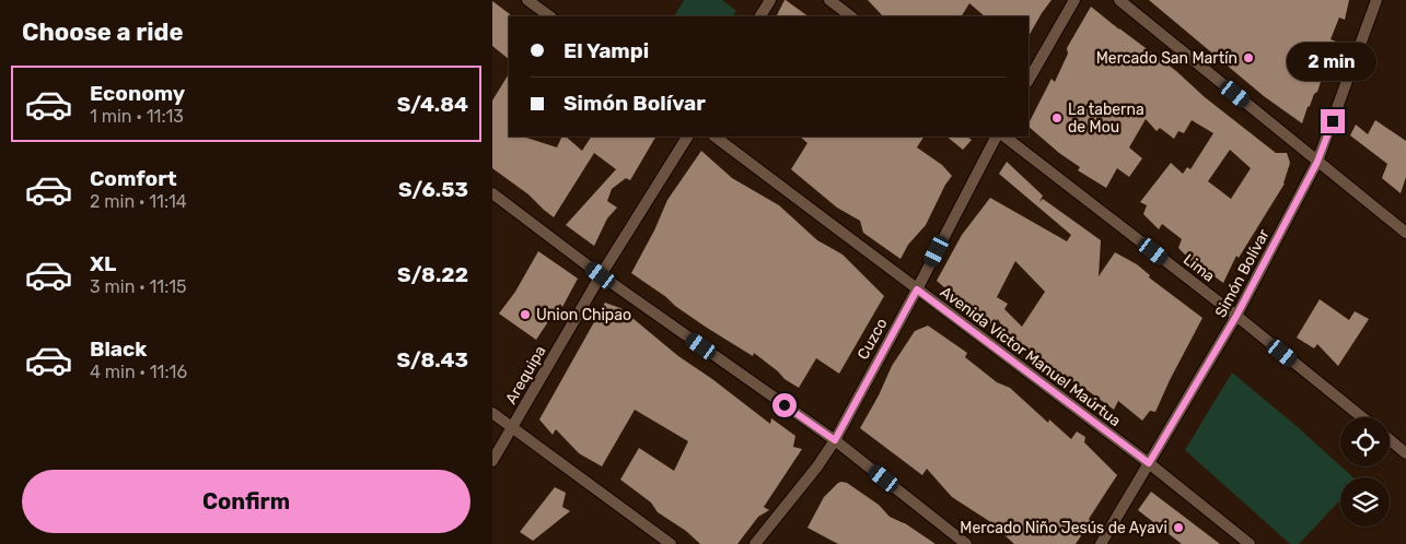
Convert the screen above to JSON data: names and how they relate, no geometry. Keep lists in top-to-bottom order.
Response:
{
  "streets": {
    "street": [
      "Lima",
      "Simón Bolívar",
      "Cuzco",
      "Avenida Víctor Manuel Maúrtua",
      "Arequipa"
    ]
  },
  "crossings": [
    ["Lima", "Simón Bolívar"],
    ["Simón Bolívar", "Avenida Víctor Manuel Maúrtua"],
    ["Cuzco", "Avenida Víctor Manuel Maúrtua"]
  ],
  "places": [
    "Mercado San Martín",
    "La taberna de Mou",
    "Union Chipao",
    "Mercado Niño Jesús de Ayavi"
  ],
  "page": {
    "heading": "Choose a ride",
    "banner": ["El Yampi", "Simón Bolívar"],
    "bubble": "2 min",
    "list": [
      {
        "name": "Economy",
        "note": "1 min · 11:13",
        "value": "S/4.84"
      },
      {
        "name": "Comfort",
        "note": "2 min · 11:14",
        "value": "S/6.53"
      },
      {
        "name": "XL",
        "note": "3 min · 11:15",
        "value": "S/8.22"
      },
      {
        "name": "Black",
        "note": "4 min · 11:16",
        "value": "S/8.43"
      }
    ],
    "buttons": "Confirm"
  }
}
